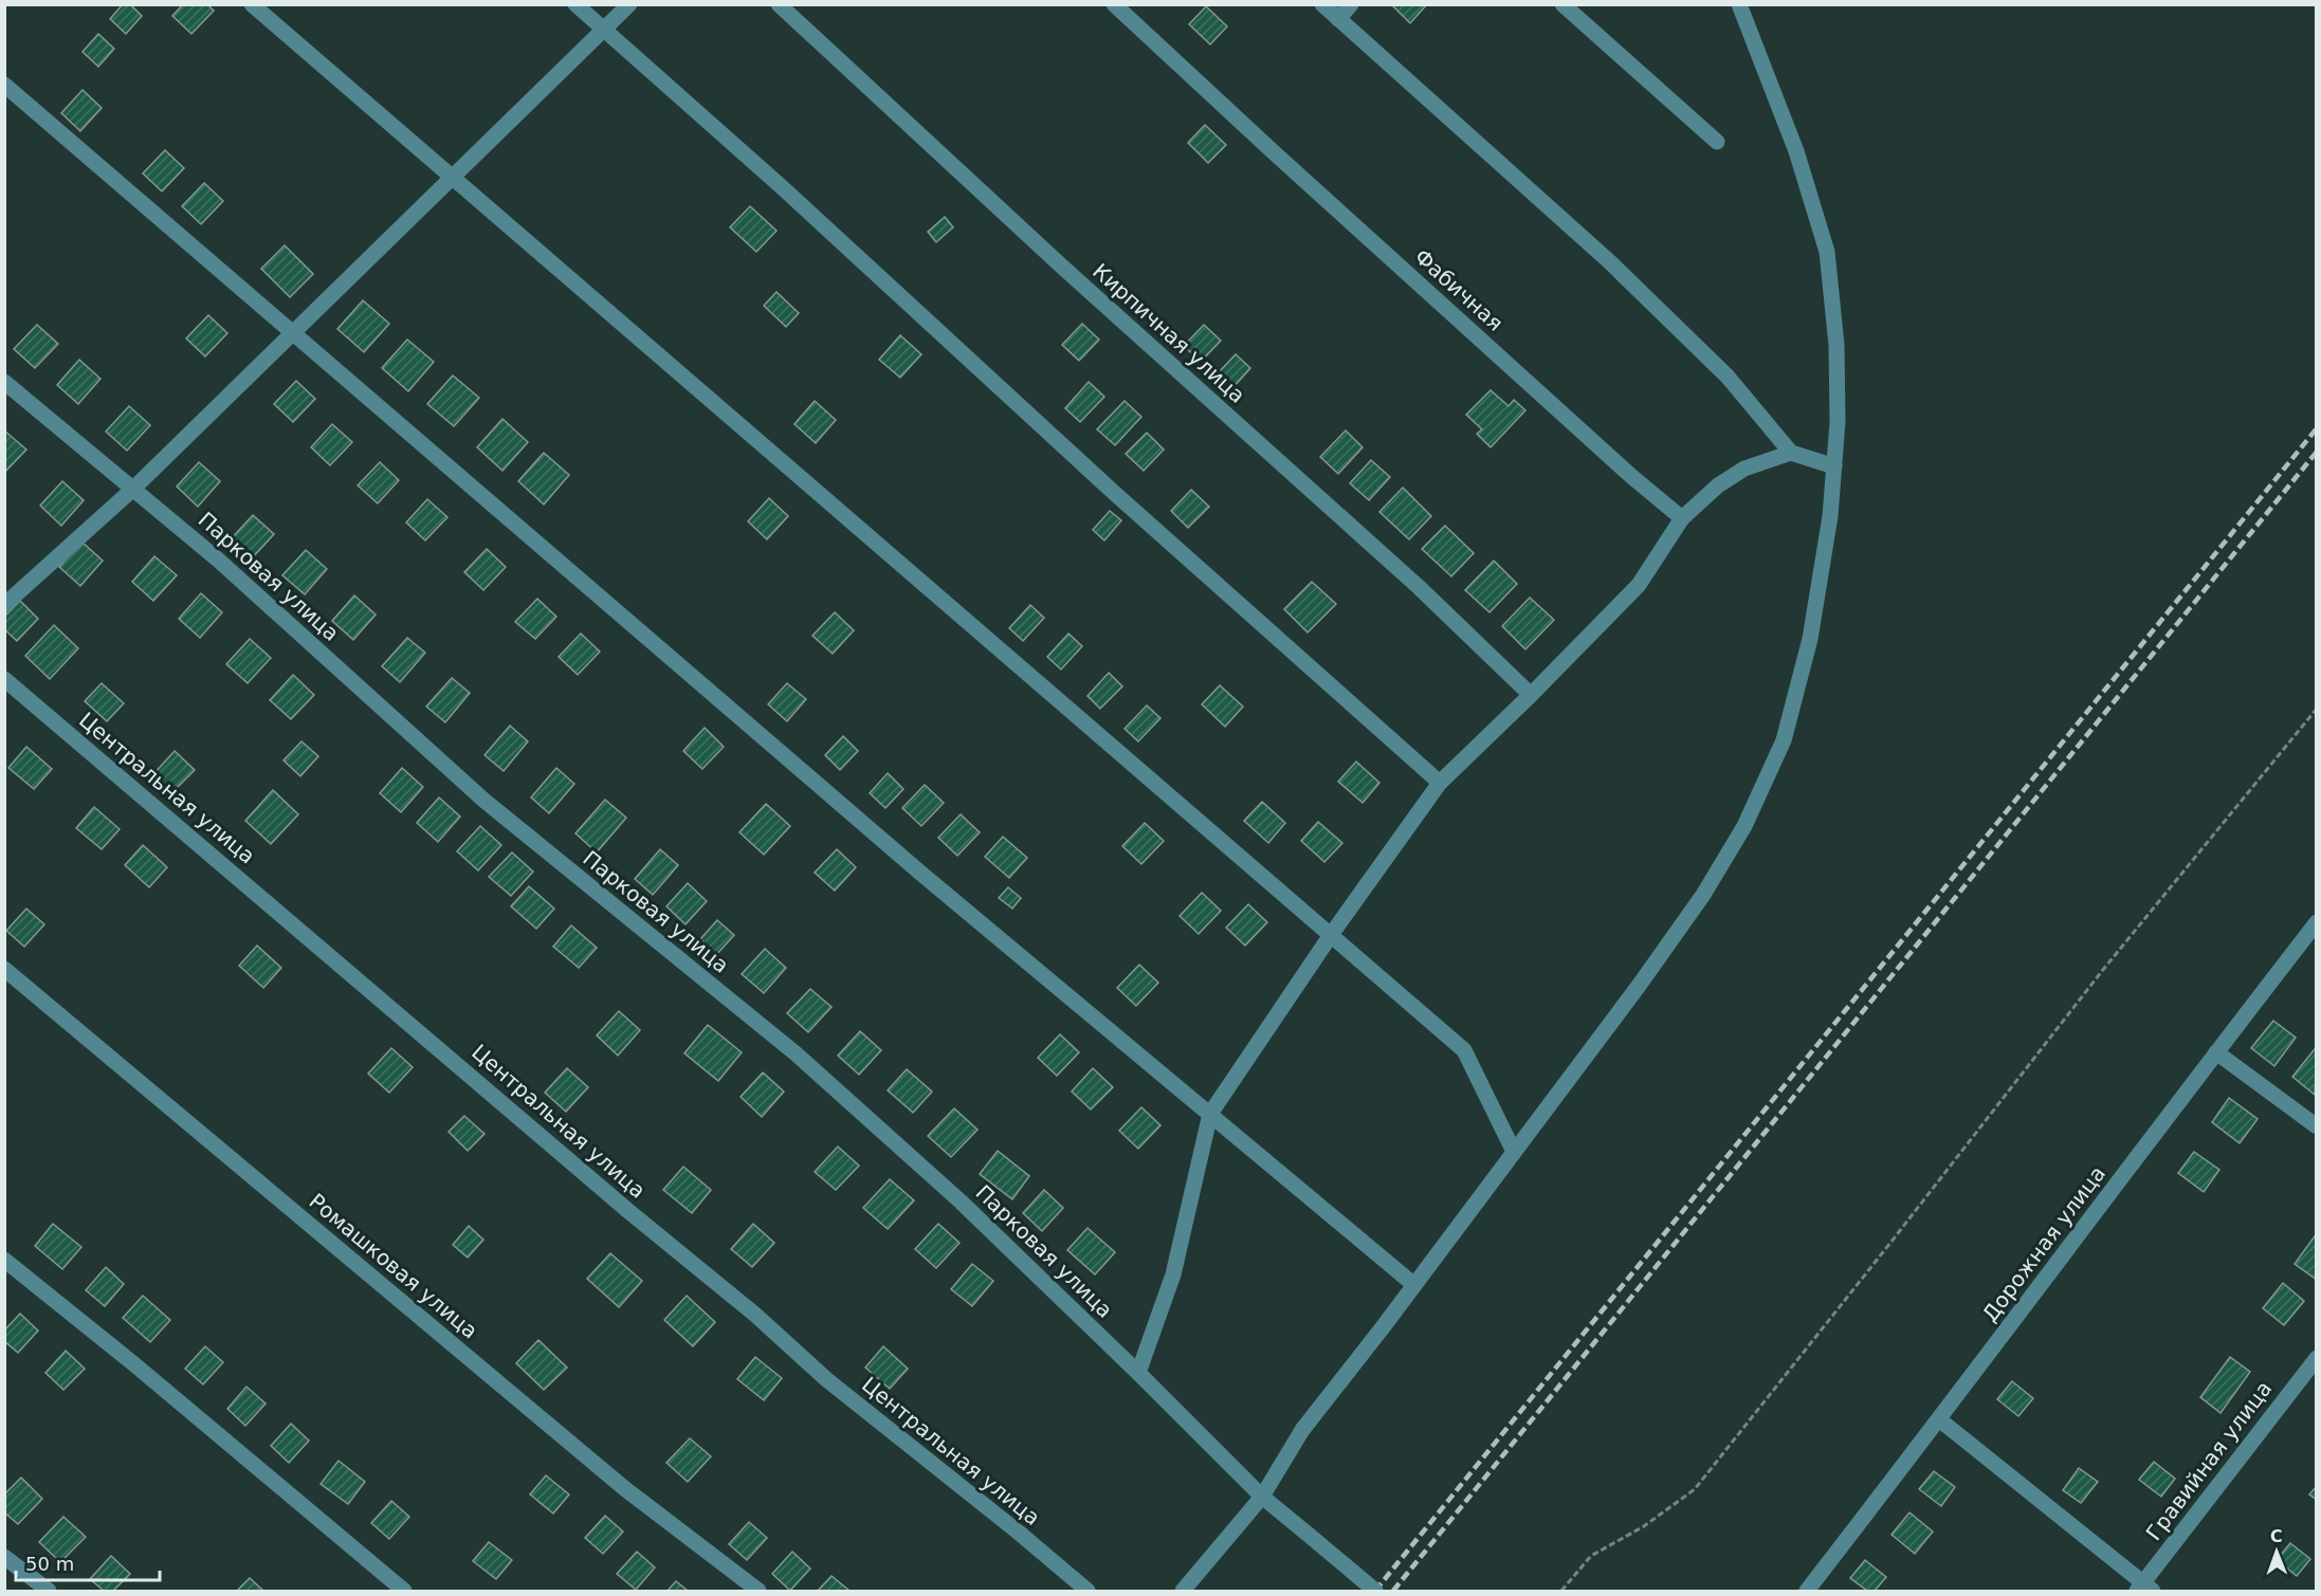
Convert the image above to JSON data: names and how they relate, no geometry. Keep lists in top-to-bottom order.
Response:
{
  "streets": {
    "street": [
      "Фабичная",
      "Кирпичная улица",
      "Парковая улица",
      "Центральная улица",
      "Дорожная улица",
      "Ромашковая улица",
      "Гравийная улица"
    ]
  },
  "scale_bar": "50 m",
  "north": "top"
}
